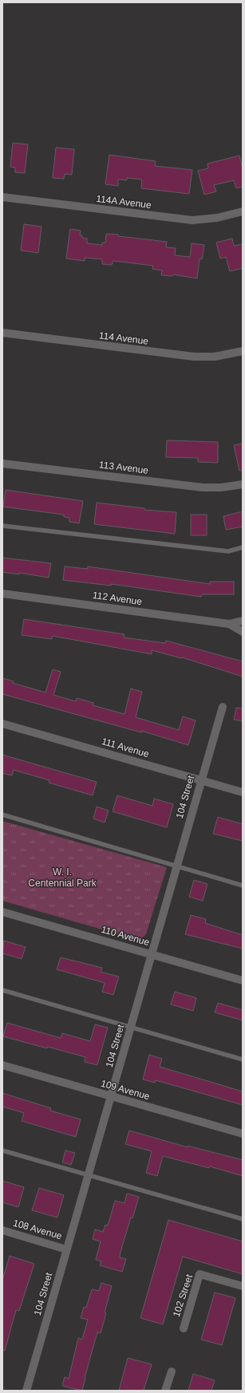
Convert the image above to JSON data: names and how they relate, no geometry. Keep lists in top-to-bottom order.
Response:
{
  "streets": {
    "street": [
      "114A Avenue",
      "114 Avenue",
      "113 Avenue",
      "112 Avenue",
      "111 Avenue",
      "104 Street",
      "110 Avenue",
      "109 Avenue",
      "108 Avenue",
      "102 Street"
    ]
  },
  "crossings": [
    ["111 Avenue", "104 Street"],
    ["104 Street", "110 Avenue"],
    ["104 Street", "109 Avenue"],
    ["104 Street", "108 Avenue"]
  ],
  "parks": ["W. I. Centennial Park"]
}
